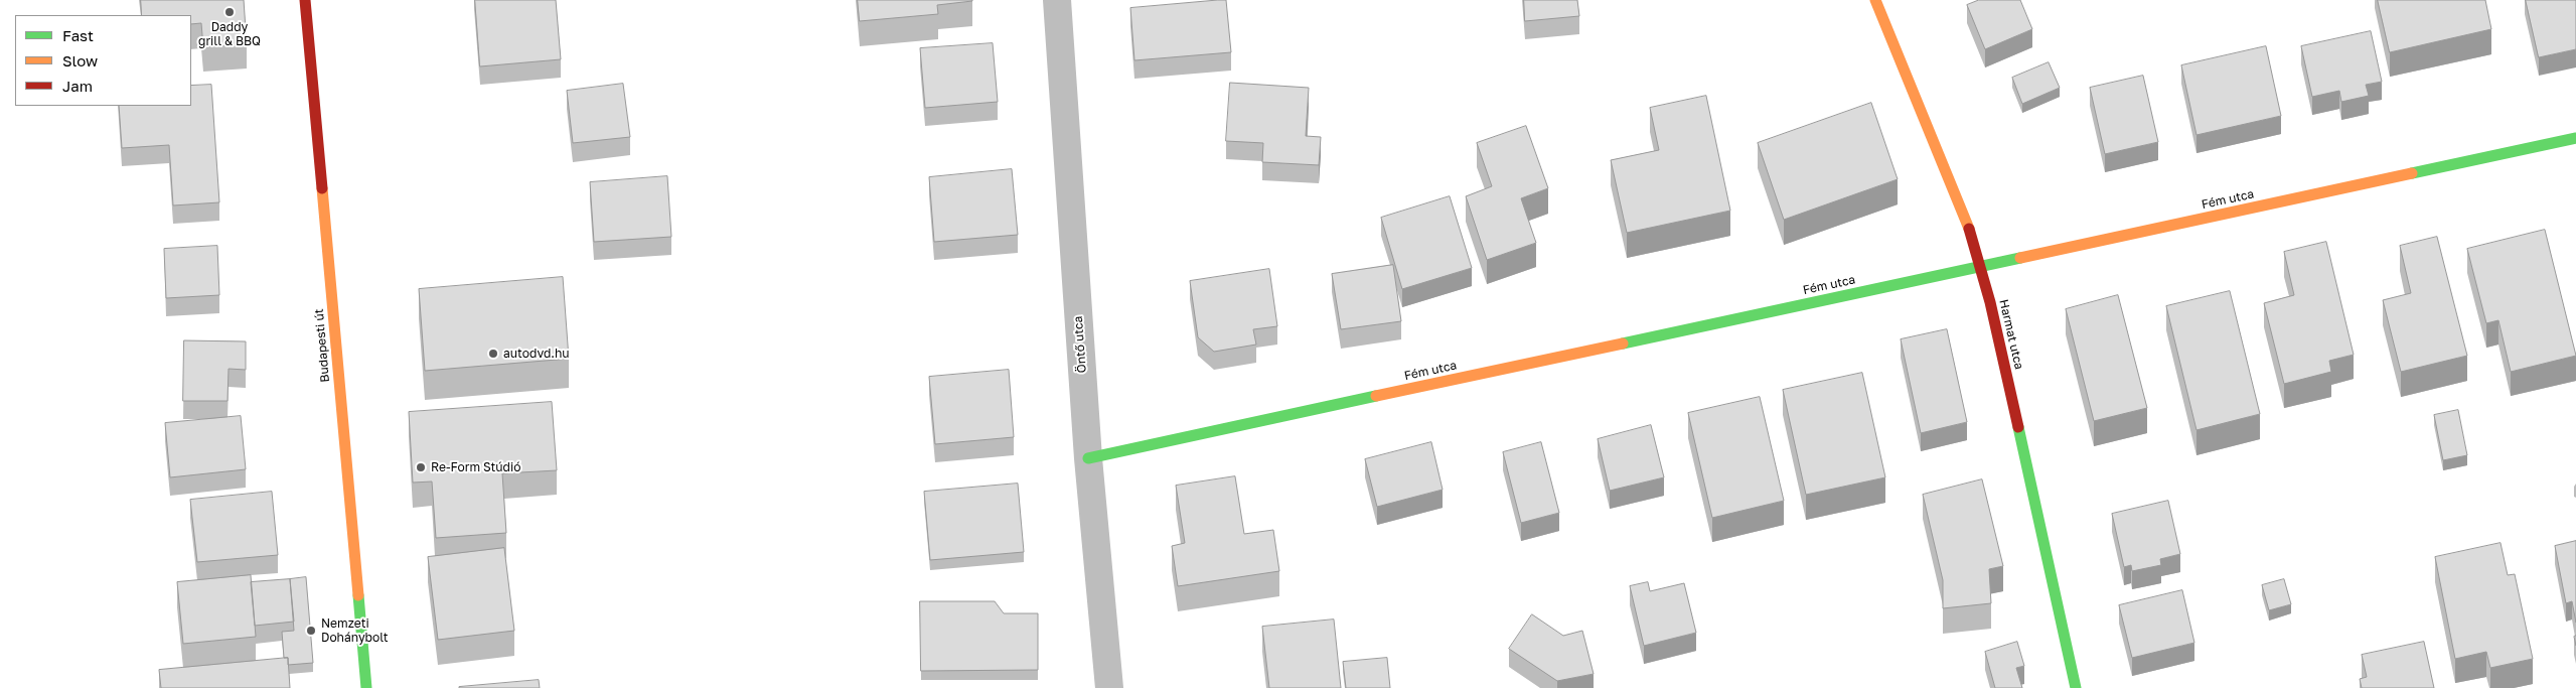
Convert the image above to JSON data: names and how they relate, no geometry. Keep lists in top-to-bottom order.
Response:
{
  "streets": {
    "street": [
      "Fém utca",
      "Harmat utca",
      "Öntő utca",
      "Budapesti út"
    ]
  },
  "crossings": [
    ["Fém utca", "Harmat utca"],
    ["Fém utca", "Öntő utca"]
  ],
  "places": [
    "Daddy grill & BBQ",
    "autodvd.hu",
    "Re-Form Stúdió",
    "Nemzeti Dohánybolt"
  ],
  "legend": ["Fast", "Slow", "Jam"]
}
